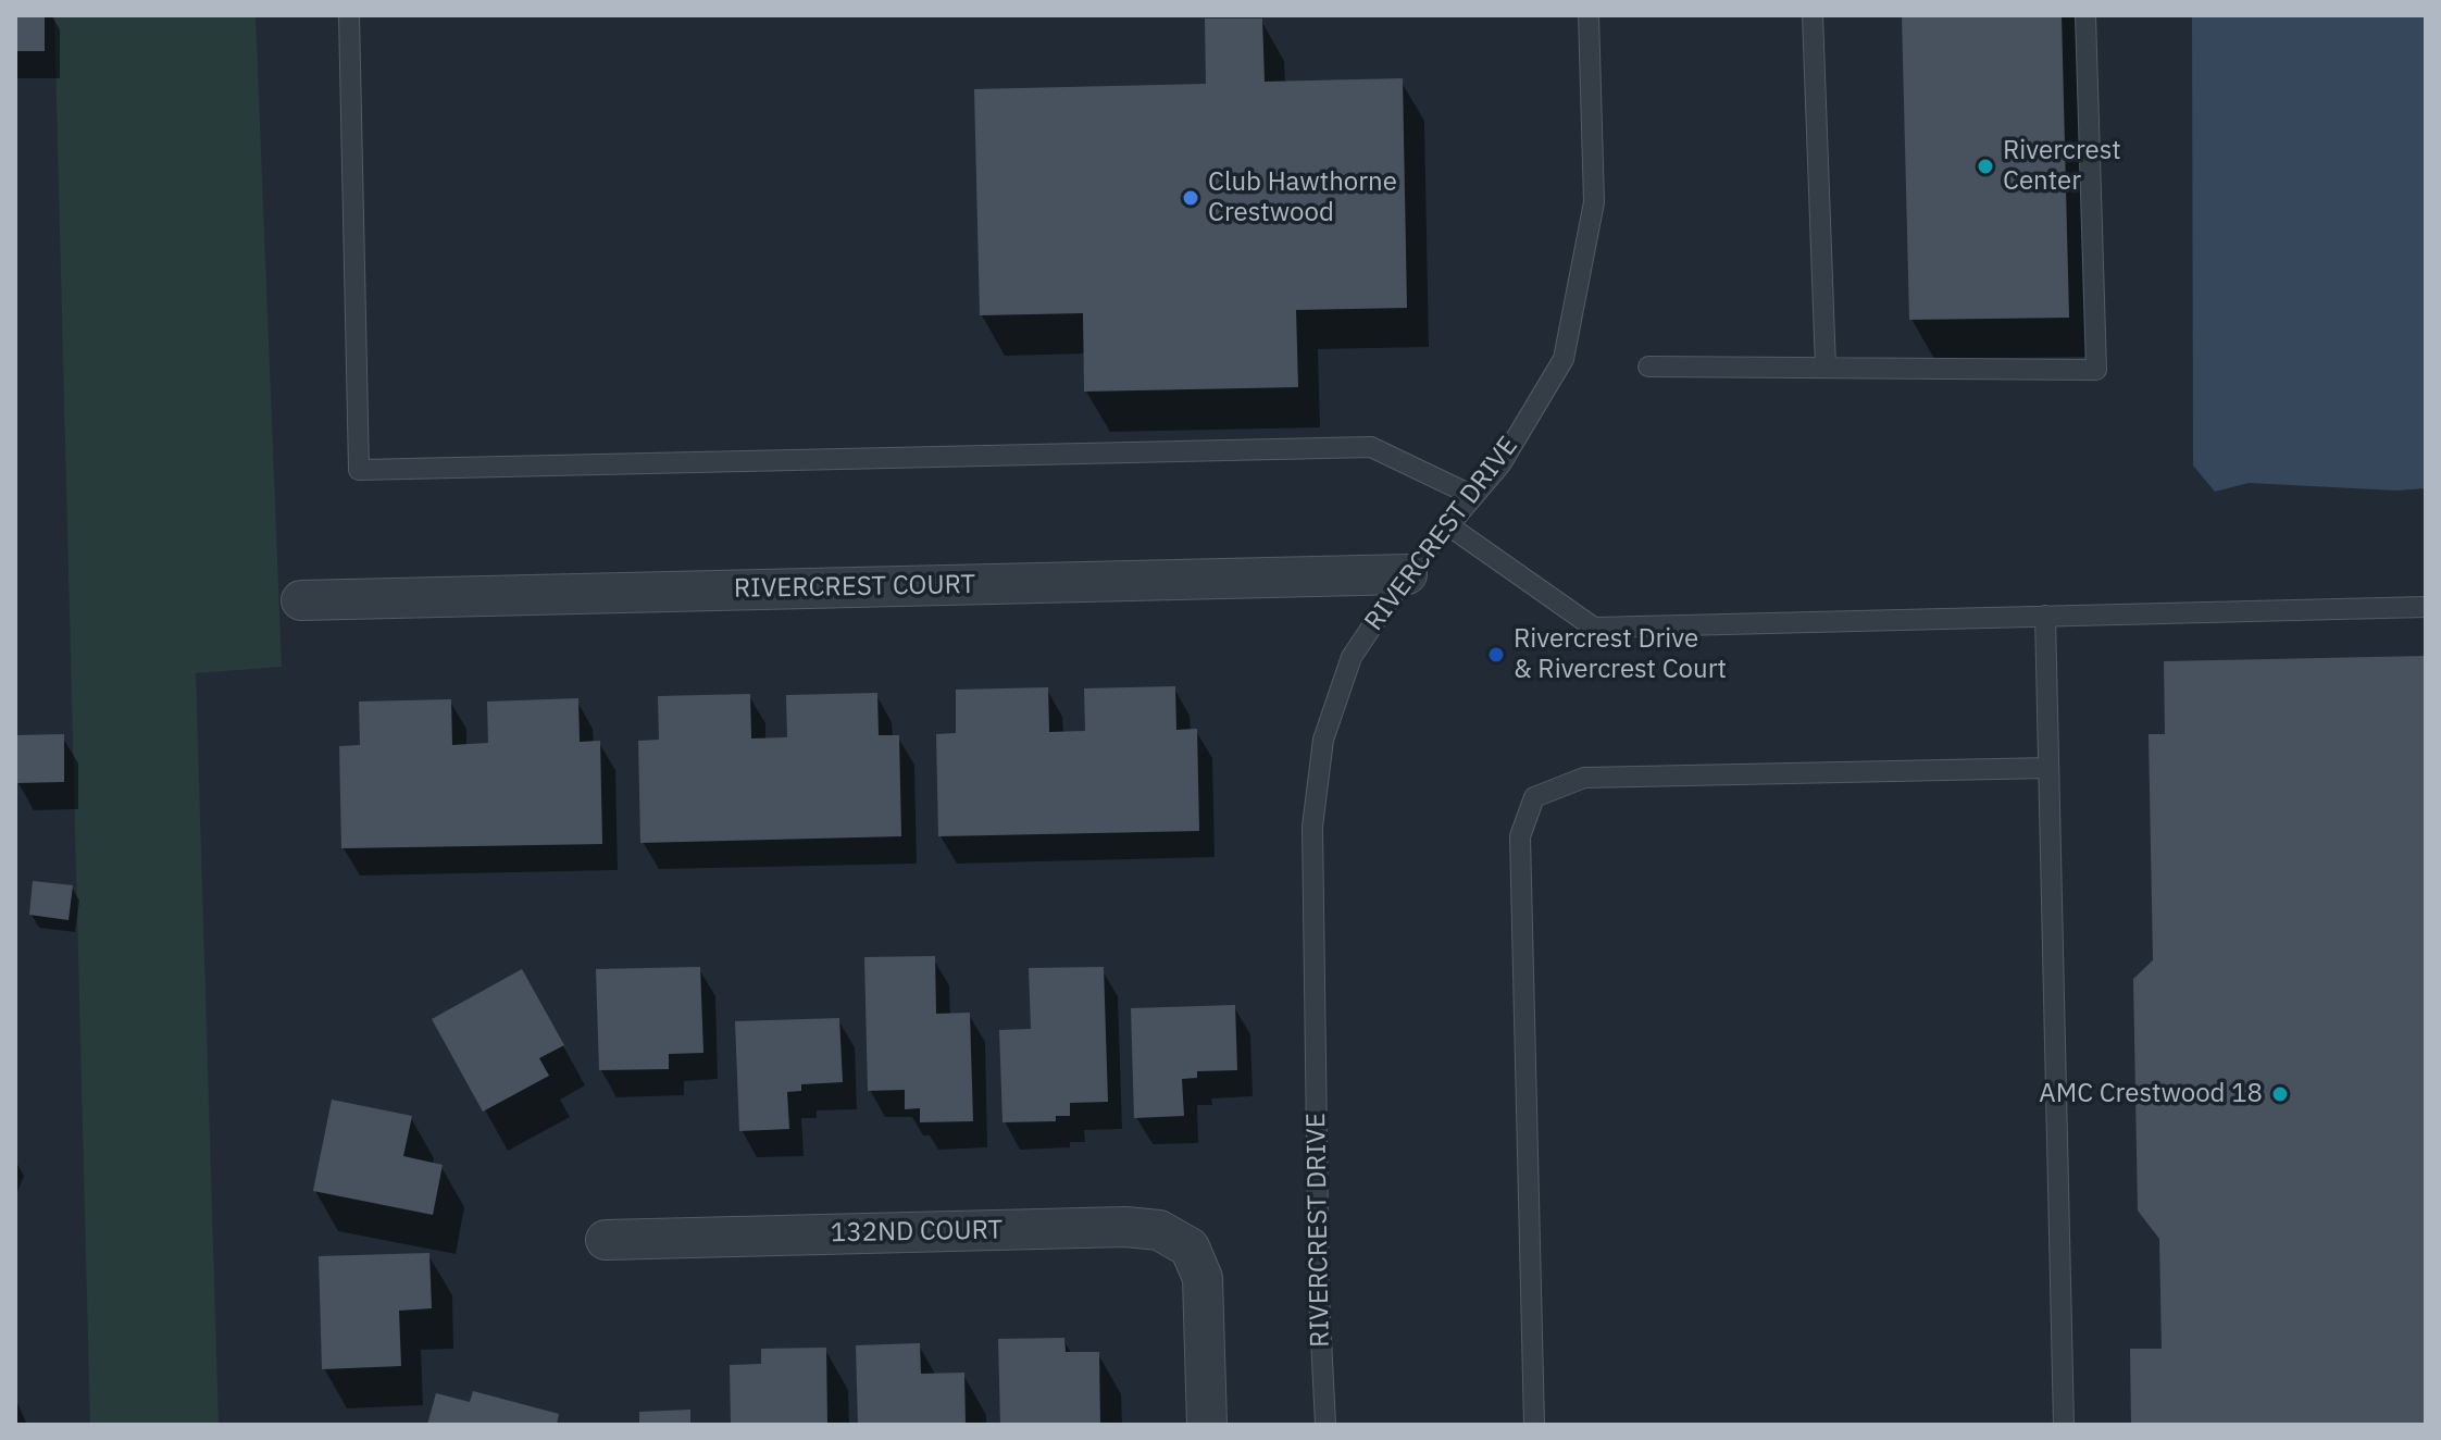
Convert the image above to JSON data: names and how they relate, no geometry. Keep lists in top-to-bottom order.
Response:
{
  "streets": {
    "street": ["RIVERCREST COURT", "132ND COURT"],
    "lane": ["RIVERCREST DRIVE"]
  },
  "crossings": [
    ["RIVERCREST DRIVE", "RIVERCREST COURT"]
  ],
  "places": [
    "Rivercrest Center",
    "Club Hawthorne Crestwood",
    "Rivercrest Drive & Rivercrest Court",
    "AMC Crestwood 18"
  ]
}
